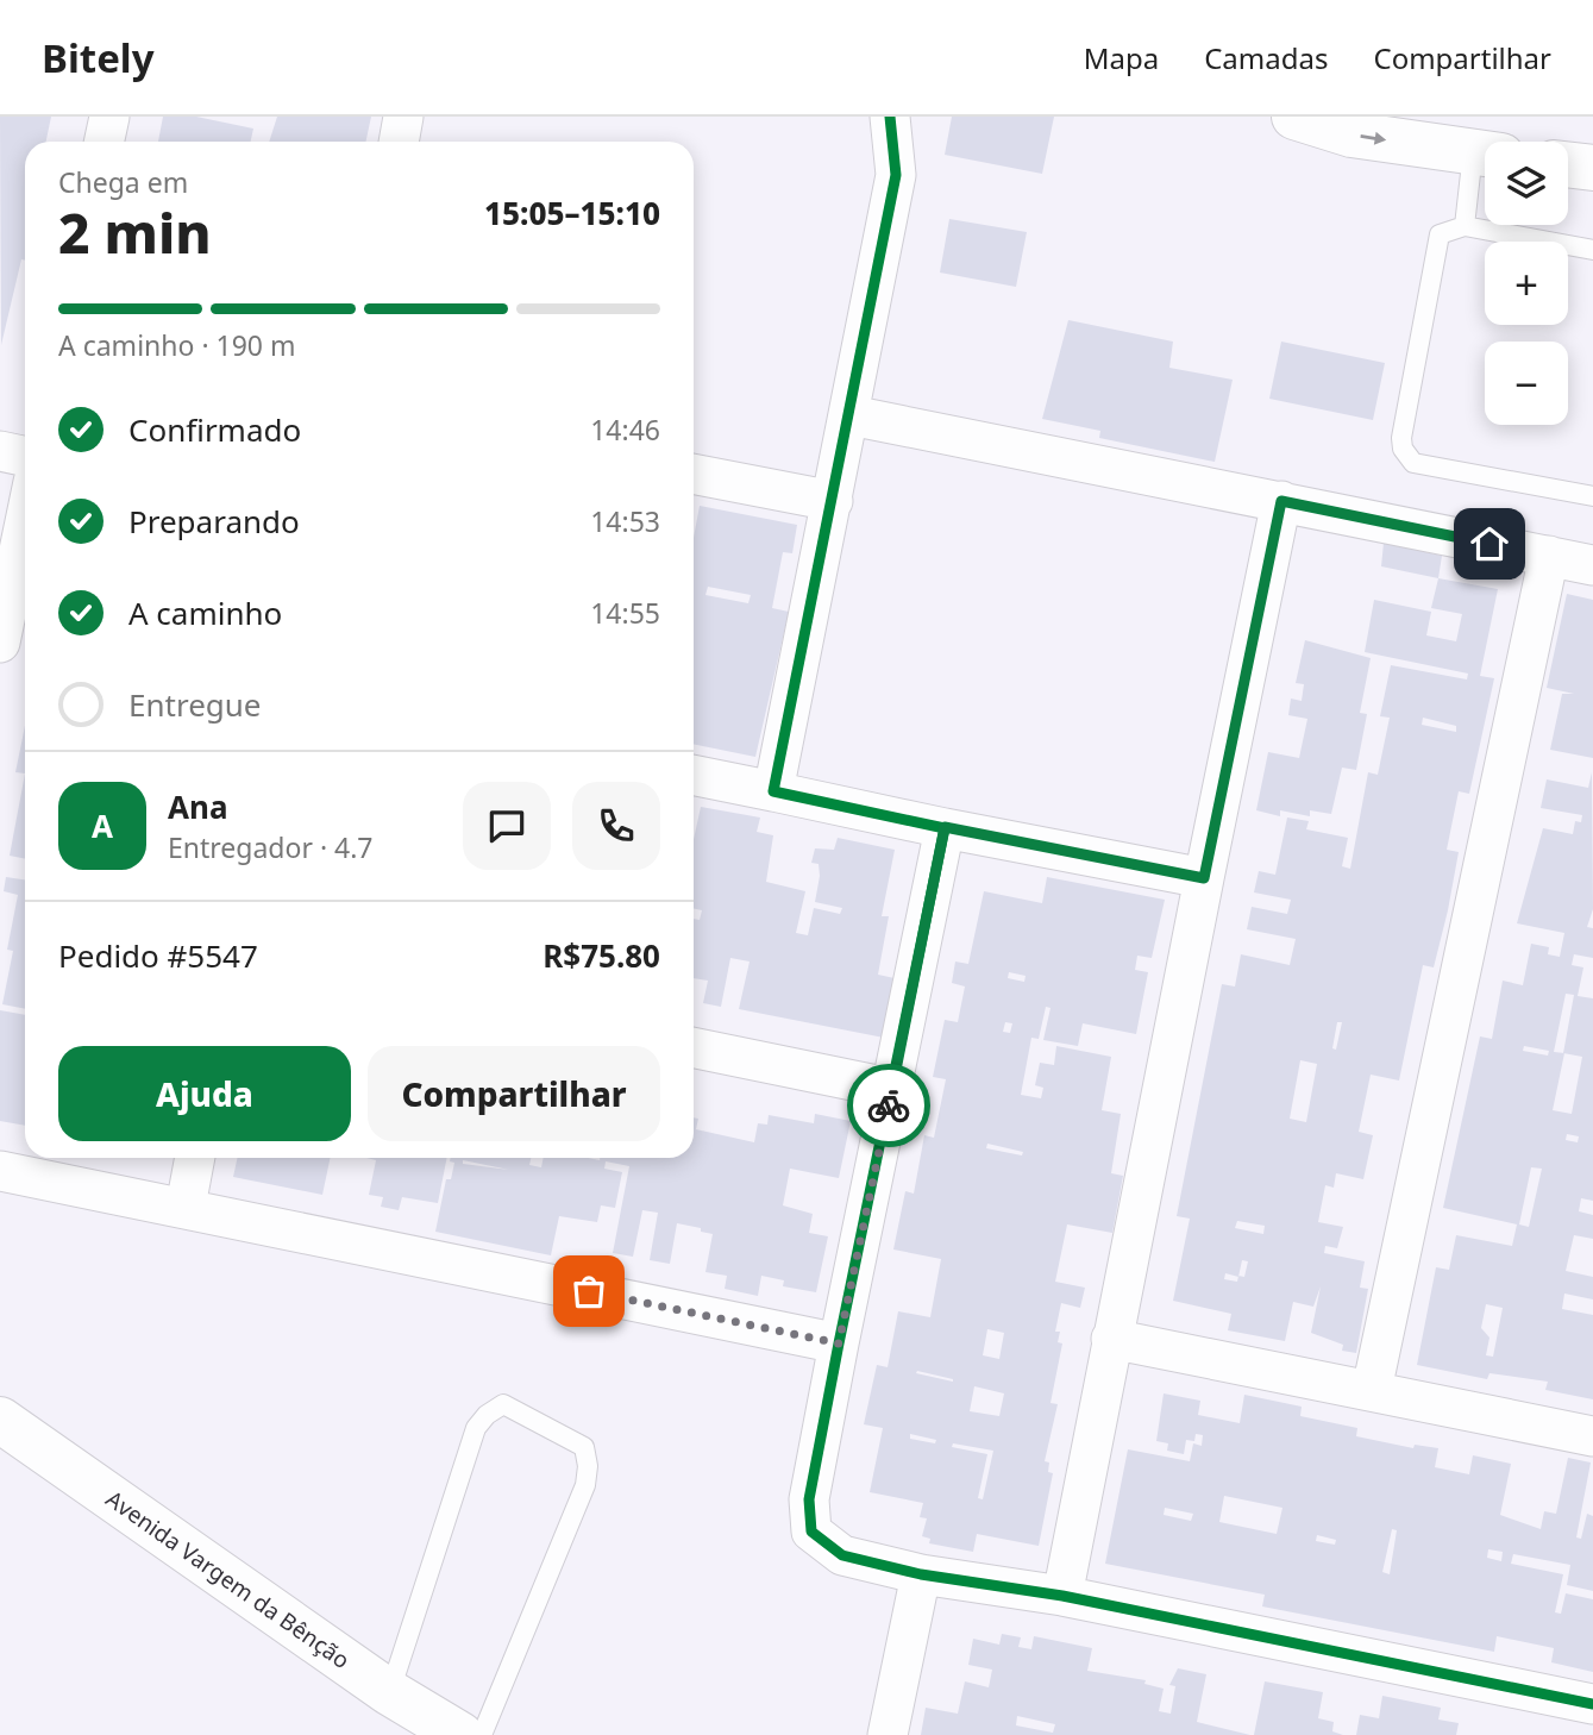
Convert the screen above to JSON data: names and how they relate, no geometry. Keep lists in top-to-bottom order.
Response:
{
  "streets": {
    "street": ["Avenida Vargem da Bênção"]
  },
  "page": {
    "header": "Bitely",
    "nav": ["Mapa", "Camadas", "Compartilhar"],
    "map_buttons": ["+", "−"],
    "heading": ["2 min", "Chega em", "15:05–15:10"],
    "panel": [
      "Ana",
      "Entregador · 4.7",
      "Pedido #5547",
      "R$75.80"
    ],
    "bar": "A caminho · 190 m",
    "list": [
      ["Confirmado", "14:46"],
      ["Preparando", "14:53"],
      ["A caminho", "14:55"],
      "Entregue"
    ],
    "round": "A",
    "buttons": ["Ajuda", "Compartilhar"]
  }
}
